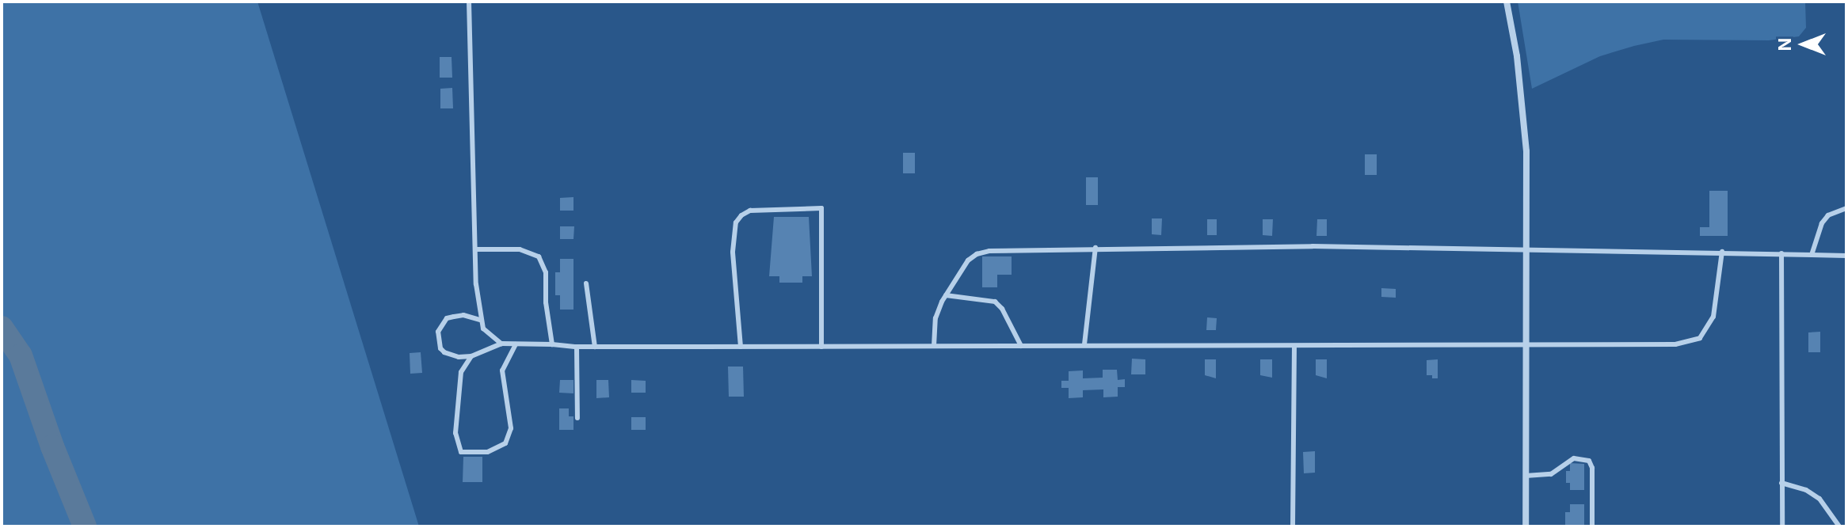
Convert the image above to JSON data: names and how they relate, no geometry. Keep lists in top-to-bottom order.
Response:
{
  "north": "left"
}
